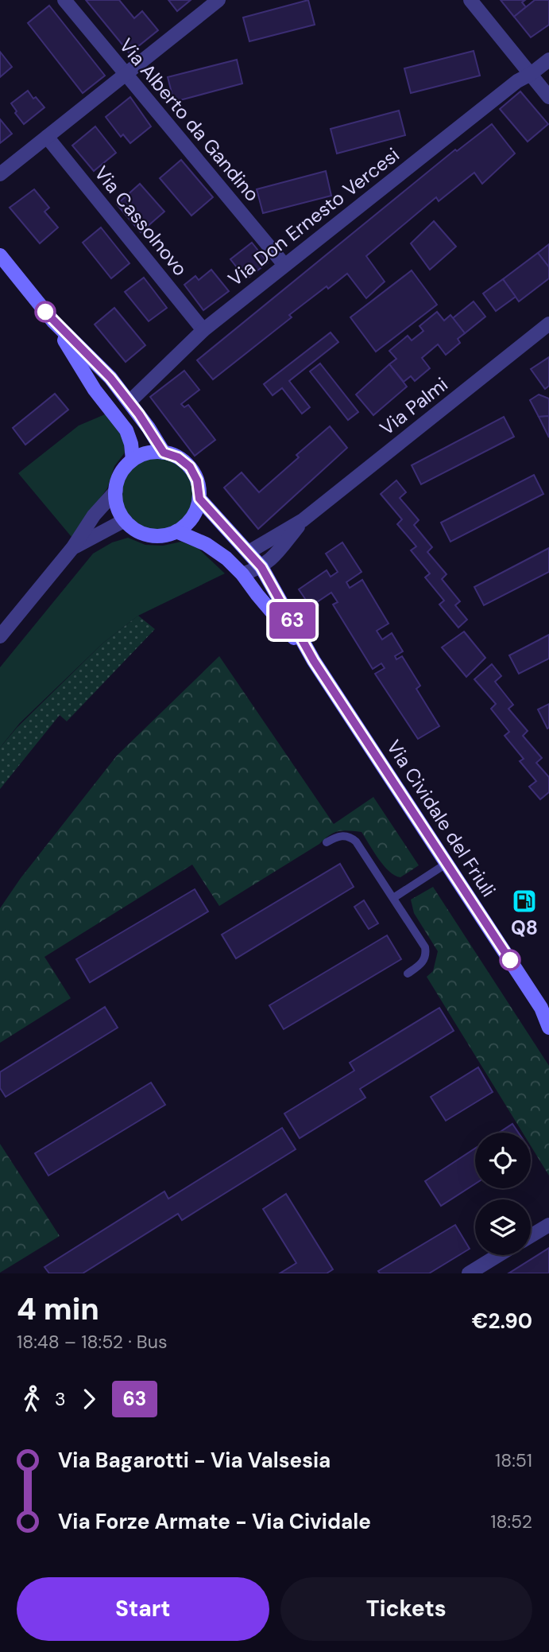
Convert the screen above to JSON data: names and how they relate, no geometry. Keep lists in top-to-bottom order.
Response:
{
  "streets": {
    "street": [
      "Via Alberto da Gandino",
      "Via Don Ernesto Vercesi",
      "Via Cassolnovo",
      "Via Palmi",
      "Via Cividale del Friuli"
    ]
  },
  "crossings": [
    ["Via Alberto da Gandino", "Via Don Ernesto Vercesi"],
    ["Via Don Ernesto Vercesi", "Via Cassolnovo"],
    ["Via Palmi", "Via Cividale del Friuli"]
  ],
  "places": {
    "fuel station": ["Q8"]
  },
  "lines": ["bus line 63"],
  "page": {
    "on_map": "63",
    "heading": ["4 min", "18:48 – 18:52 · Bus", "€2.90"],
    "legs": ["3", "63"],
    "list": [
      {
        "name": "Via Bagarotti - Via Valsesia",
        "value": "18:51"
      },
      {
        "name": "Via Forze Armate - Via Cividale",
        "value": "18:52"
      }
    ],
    "buttons": ["Start", "Tickets"]
  }
}
